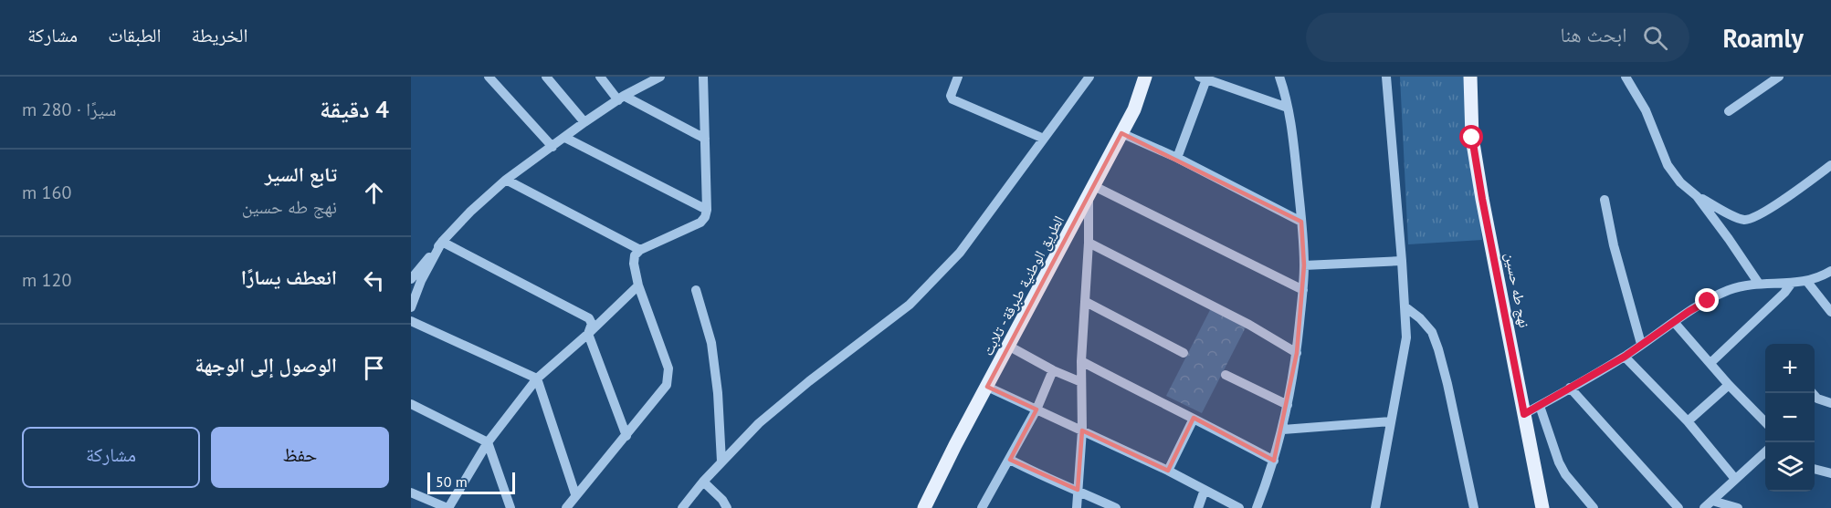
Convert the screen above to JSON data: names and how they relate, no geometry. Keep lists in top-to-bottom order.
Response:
{
  "streets": {
    "main road": ["الطريق الوطنية طبرقة - تلابت", "نهج طه حسين"]
  },
  "scale_bar": "50 m",
  "page": {
    "header": "Roamly",
    "search": "ابحث هنا",
    "nav": ["الخريطة", "الطبقات", "مشاركة"],
    "heading": ["4 دقيقة", "سيرًا · 280 m"],
    "list": [
      ["تابع السير", "نهج طه حسين", "160 m"],
      ["انعطف يسارًا", "120 m"],
      "الوصول إلى الوجهة"
    ],
    "map_buttons": ["+", "−"],
    "buttons": ["حفظ", "مشاركة"],
    "scale": "50 m"
  }
}
